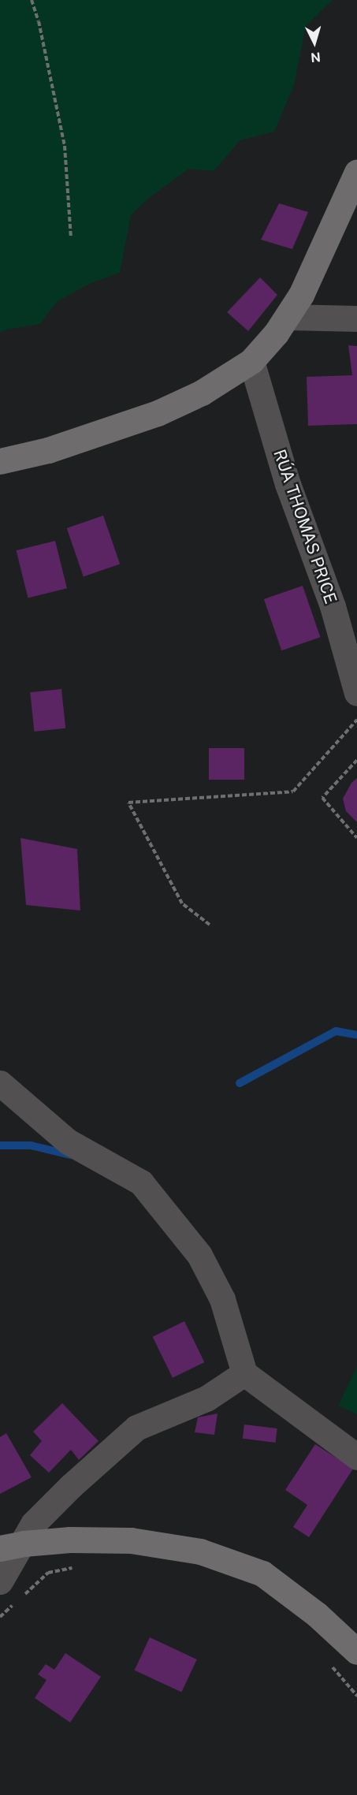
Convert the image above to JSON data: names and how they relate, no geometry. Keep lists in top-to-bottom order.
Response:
{
  "streets": {
    "street": ["RÚA THOMAS PRICE"]
  },
  "north": "bottom"
}
